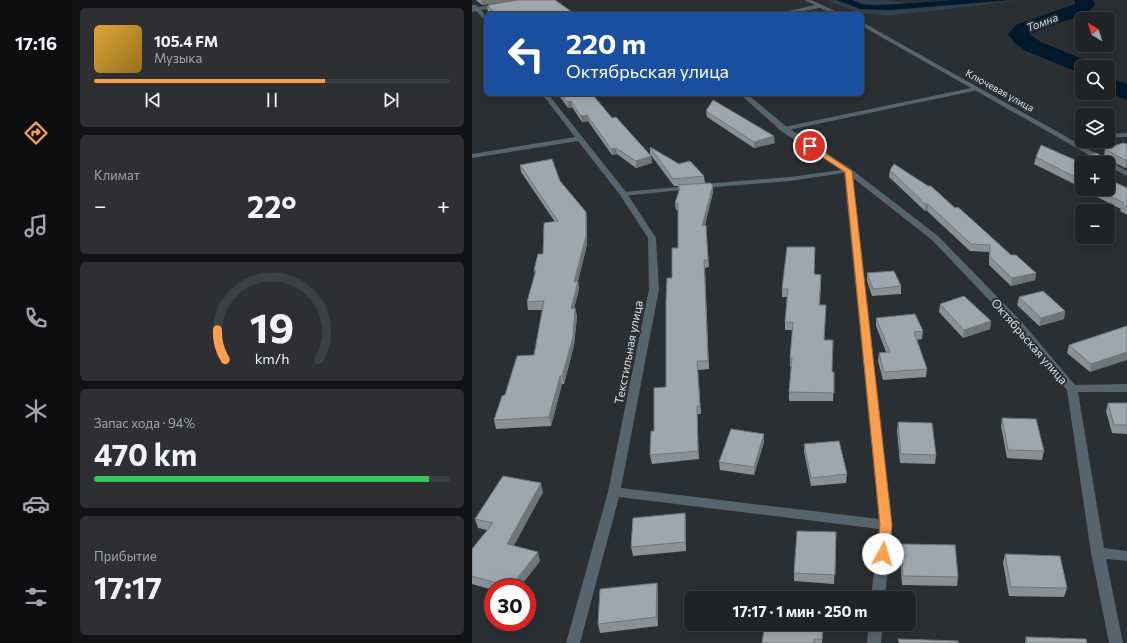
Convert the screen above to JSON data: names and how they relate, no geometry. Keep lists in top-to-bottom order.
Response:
{
  "streets": {
    "street": ["Ключевая улица", "Октябрьская улица", "Текстильная улица"]
  },
  "water": ["Томна"],
  "north": "top left",
  "page": {
    "tabs": "17:16",
    "map_buttons": ["+", "−"],
    "turn": ["220 m", "Октябрьская улица"],
    "song": ["105.4 FM", "Музыка"],
    "tile": [
      "Климат",
      ["Запас хода · 94%", "470 km"],
      ["Прибытие", "17:17"]
    ],
    "heat": ["−", "22°", "+"],
    "limit": "30",
    "trip": "17:17 · 1 мин · 250 m",
    "gauge": ["19", "km/h"]
  }
}
